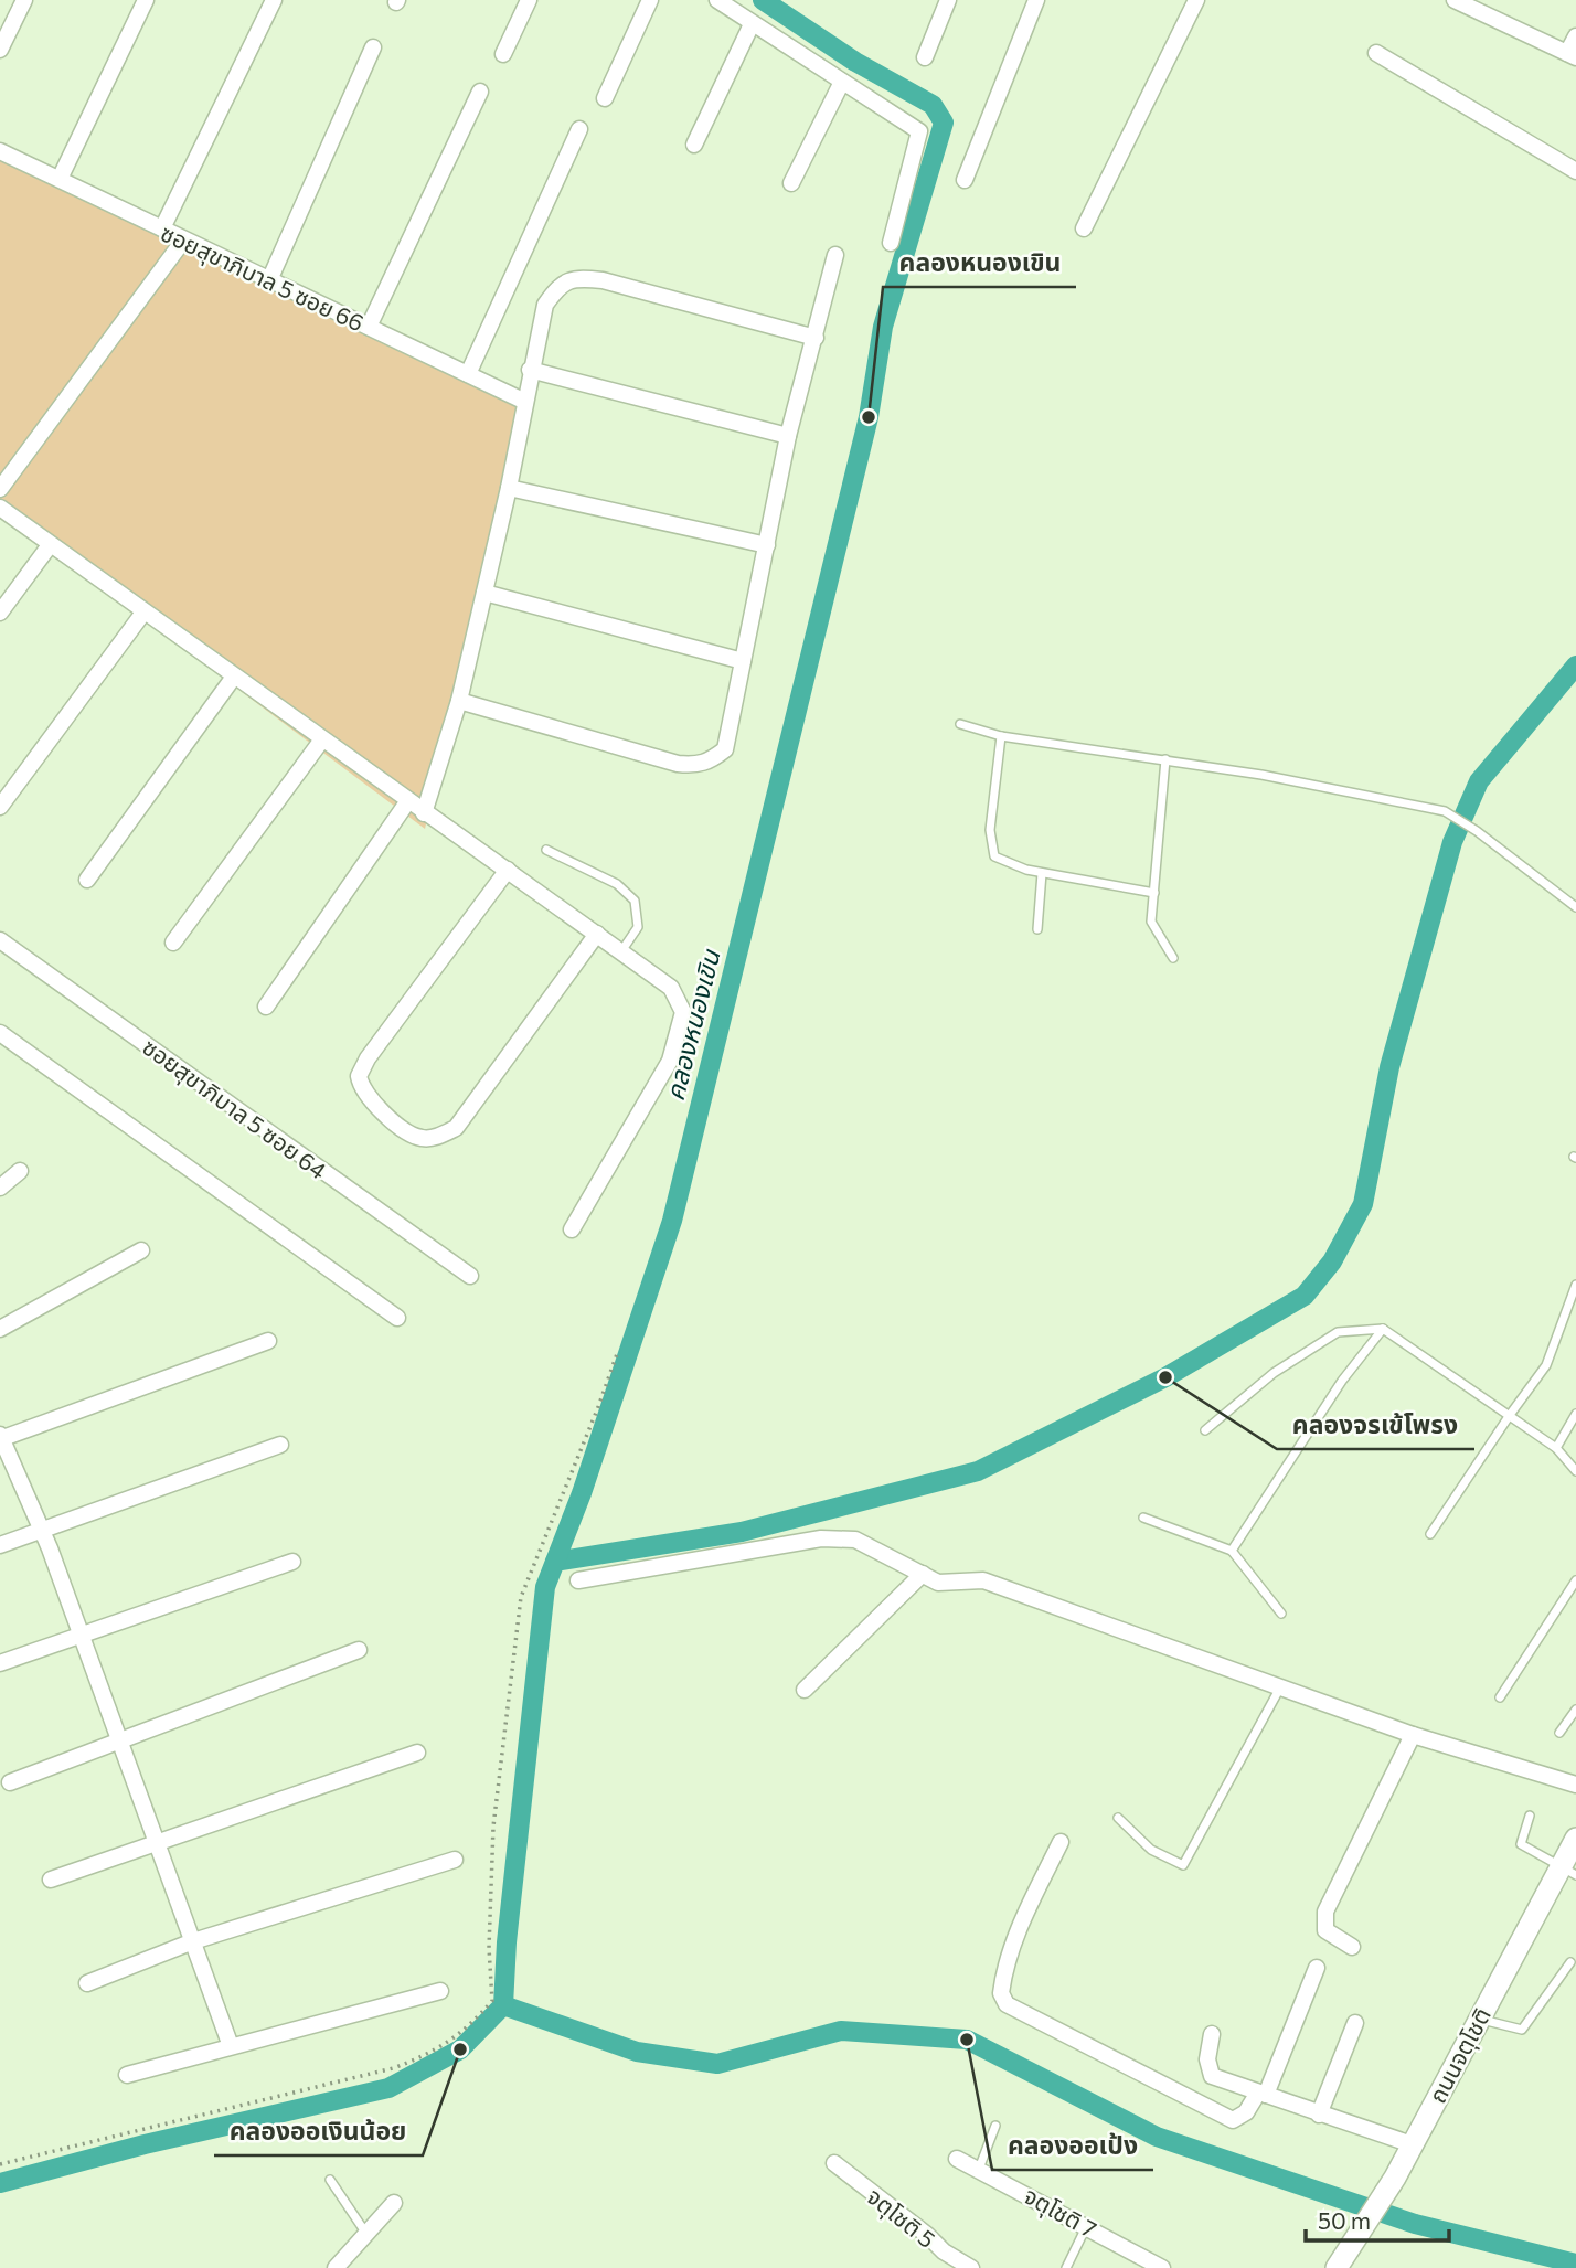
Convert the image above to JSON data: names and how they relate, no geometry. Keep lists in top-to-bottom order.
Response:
{
  "streets": {
    "street": [
      "ซอยสุขาภิบาล 5 ซอย 66",
      "ซอยสุขาภิบาล 5 ซอย 64",
      "ถนนจตุโชติ",
      "จตุโชติ 7",
      "จตุโชติ 5"
    ]
  },
  "water": ["คลองหนองเขิน"],
  "places": [
    "คลองหนองเขิน",
    "คลองจรเข้โพรง",
    "คลองออเป้ง",
    "คลองออเงินน้อย"
  ],
  "scale_bar": "50 m"
}
